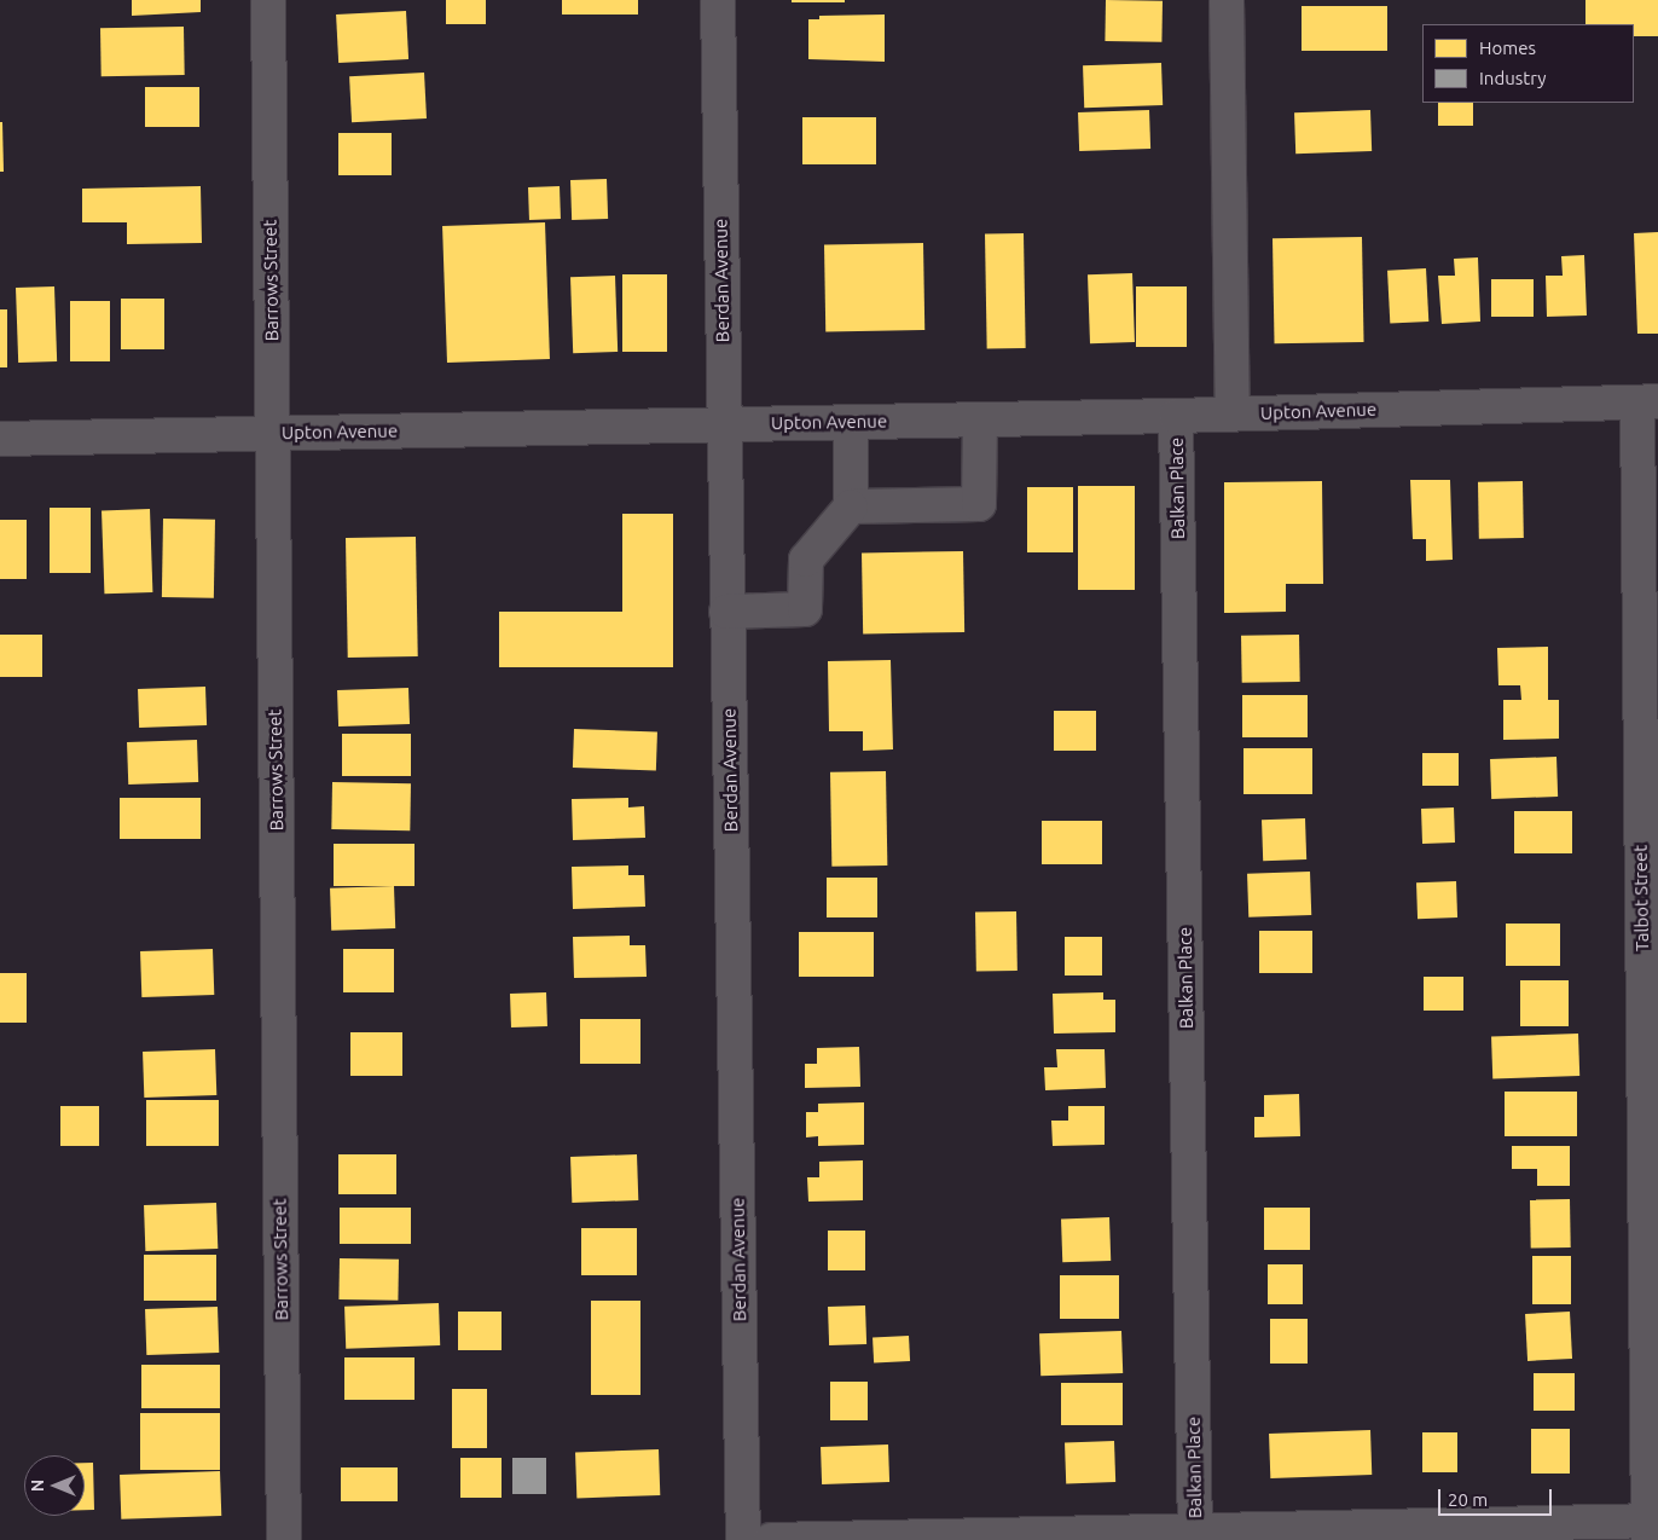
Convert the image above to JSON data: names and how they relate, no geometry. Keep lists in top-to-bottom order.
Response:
{
  "streets": {
    "street": [
      "Barrows Street",
      "Berdan Avenue",
      "Upton Avenue",
      "Balkan Place",
      "Talbot Street"
    ]
  },
  "crossings": [
    ["Barrows Street", "Upton Avenue"],
    ["Berdan Avenue", "Upton Avenue"],
    ["Upton Avenue", "Balkan Place"],
    ["Upton Avenue", "Talbot Street"]
  ],
  "legend": ["Homes", "Industry"],
  "scale_bar": "20 m",
  "north": "left"
}
